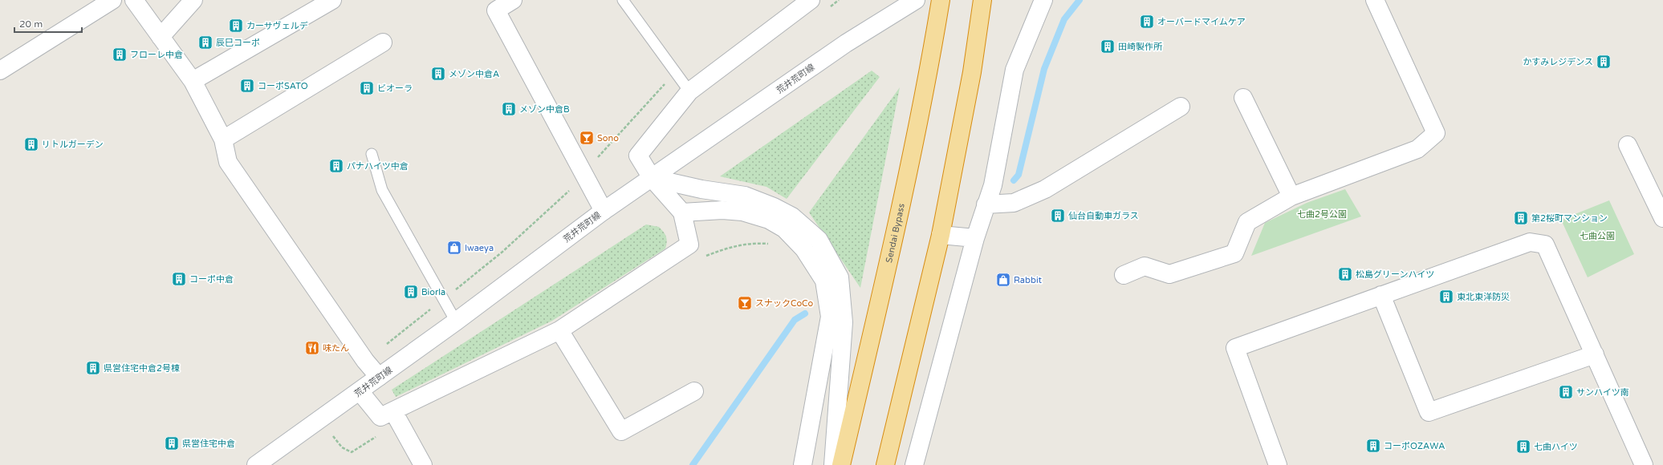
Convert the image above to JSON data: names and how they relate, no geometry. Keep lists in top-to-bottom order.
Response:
{
  "streets": {
    "highway": ["Sendai Bypass"],
    "street": ["荒井荒町線"]
  },
  "parks": ["七曲2号公園", "七曲公園"],
  "places": {
    "building": [
      "オーバードマイムケア",
      "カーサヴェルデ",
      "辰巳コーポ",
      "田崎製作所",
      "フローレ中倉",
      "かすみレジデンス",
      "メゾン中倉A",
      "コーポSATO",
      "ビオーラ",
      "メゾン中倉B",
      "リトルガーデン",
      "パナハイツ中倉",
      "仙台自動車ガラス",
      "第2桜町マンション",
      "松島グリーンハイツ",
      "コーポ中倉",
      "Biorla",
      "東北東洋防災",
      "県営住宅中倉2号棟",
      "サンハイツ南",
      "県営住宅中倉",
      "コーポOZAWA",
      "七曲ハイツ"
    ],
    "bar": ["Sono", "スナックCoCo"],
    "shop": ["Iwaeya", "Rabbit"],
    "restaurant": ["味たん"]
  },
  "scale_bar": "20 m"
}
